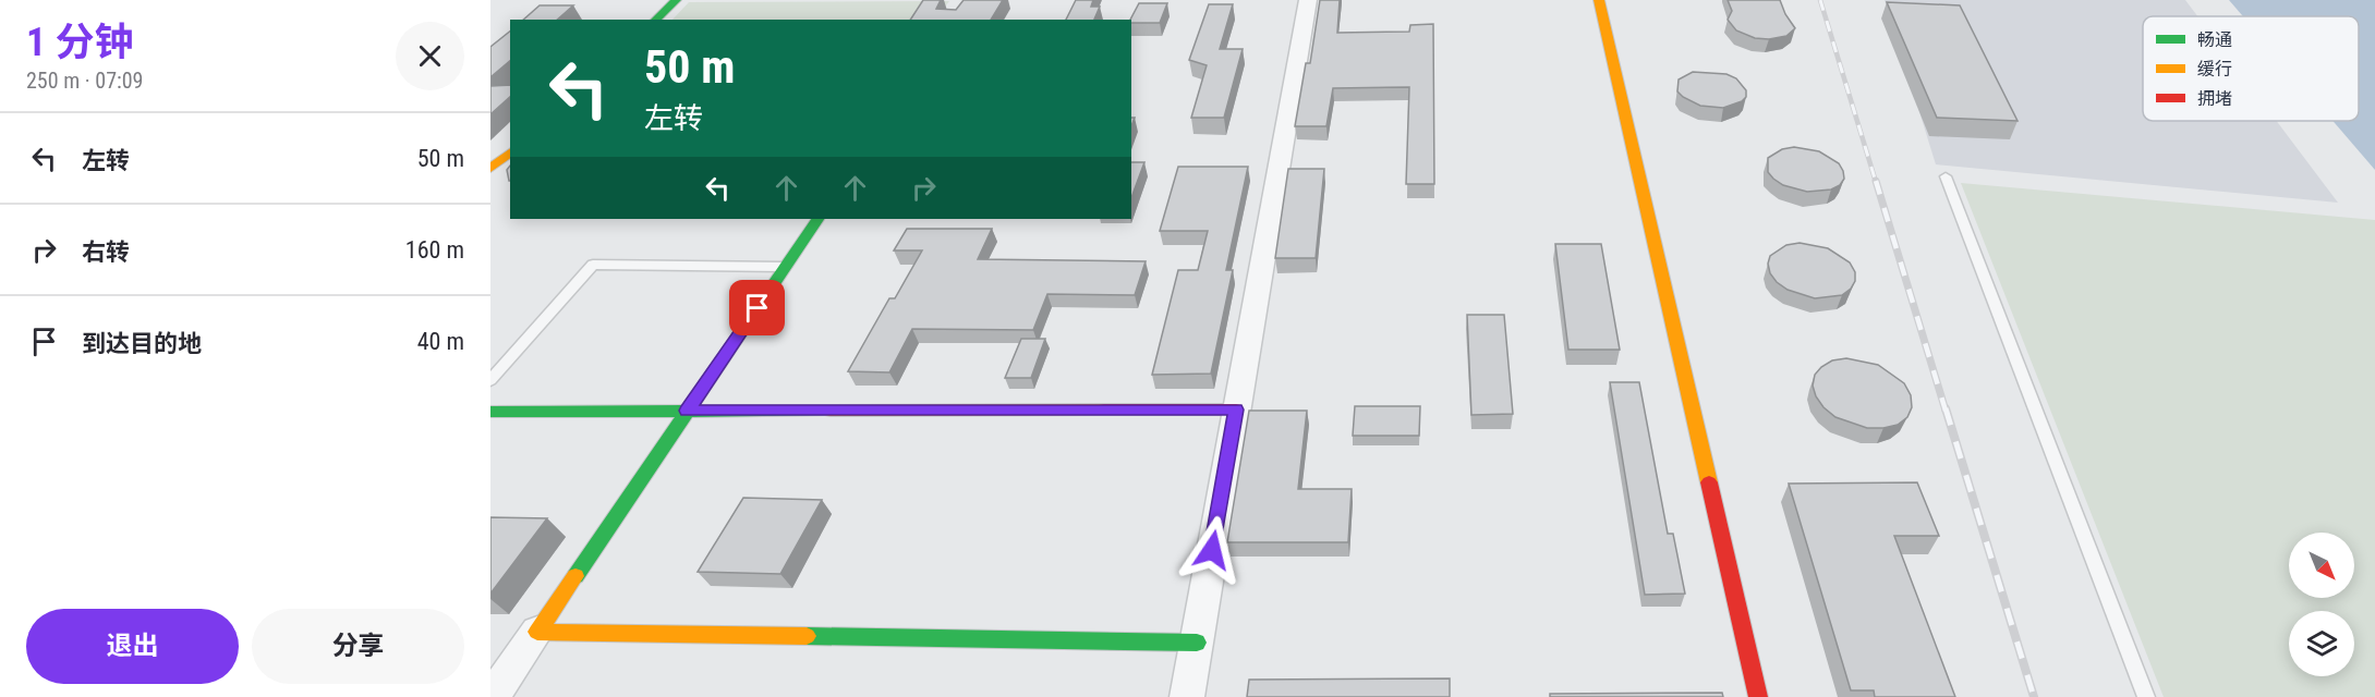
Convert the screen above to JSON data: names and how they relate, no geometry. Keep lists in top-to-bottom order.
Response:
{
  "legend": ["畅通", "缓行", "拥堵"],
  "north": "bottom right",
  "page": {
    "heading": ["1 分钟", "250 m · 07:09"],
    "turn": ["50 m", "左转"],
    "list": [
      {
        "name": "左转",
        "value": "50 m"
      },
      {
        "name": "右转",
        "value": "160 m"
      },
      {
        "name": "到达目的地",
        "value": "40 m"
      }
    ],
    "buttons": ["退出", "分享"]
  }
}
